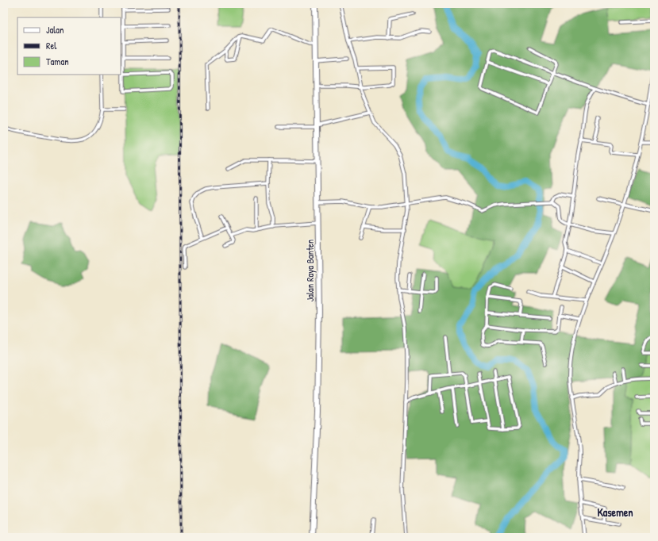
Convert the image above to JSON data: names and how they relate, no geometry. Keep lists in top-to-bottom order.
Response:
{
  "streets": {
    "main road": ["Jalan Raya Banten"]
  },
  "districts": ["Kasemen"],
  "legend": ["Jalan", "Rel", "Taman"]
}
